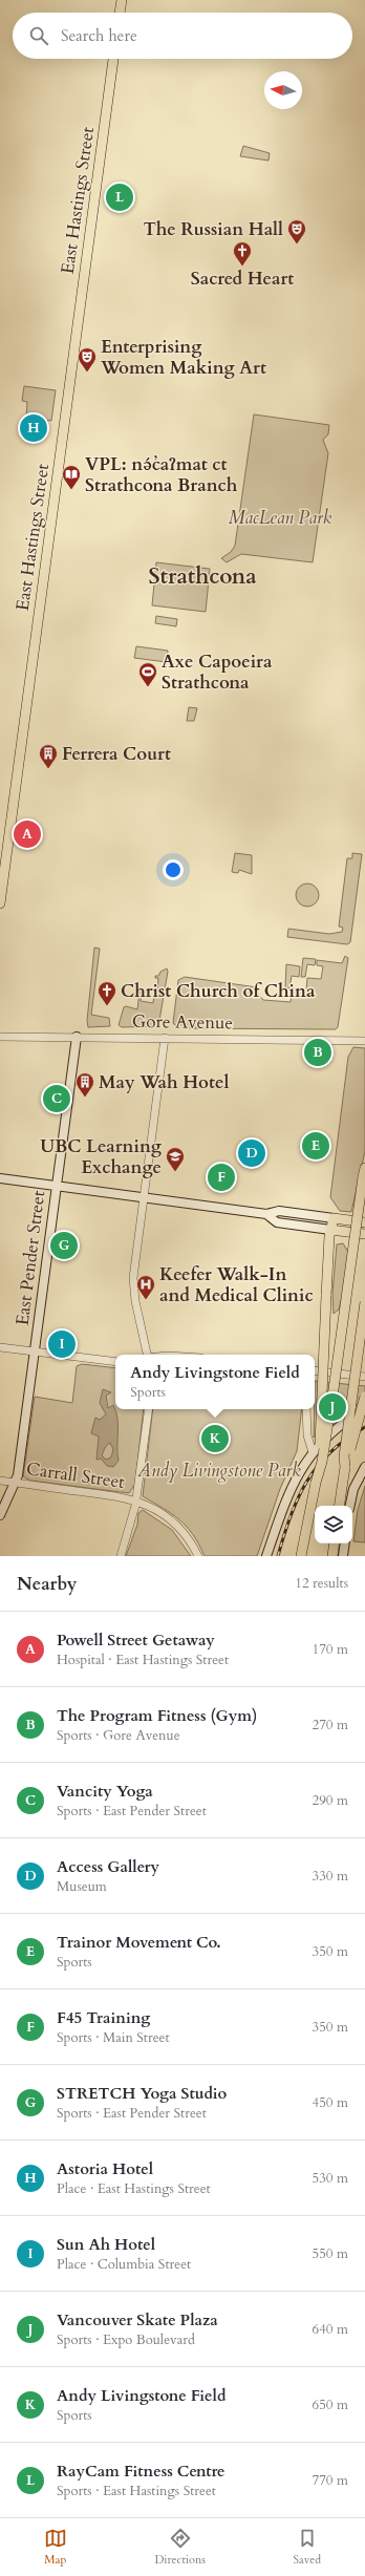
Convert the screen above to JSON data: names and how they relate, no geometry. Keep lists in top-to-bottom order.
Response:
{
  "streets": {
    "main road": ["East Hastings Street", "East Pender Street"],
    "street": ["Gore Avenue", "Carrall Street"]
  },
  "crossings": [
    ["Gore Avenue", "East Pender Street"],
    ["East Pender Street", "Carrall Street"]
  ],
  "districts": ["Strathcona"],
  "parks": ["MacLean Park", "Andy Livingstone Park"],
  "places": {
    "theatre": ["The Russian Hall", "Enterprising Women Making Art"],
    "church": ["Sacred Heart", "Christ Church of China"],
    "library": ["VPL: nə́c̓aʔmat ct Strathcona Branch"],
    "sports": ["Axe Capoeira Strathcona"],
    "building": ["Ferrera Court", "May Wah Hotel"],
    "school or university": ["UBC Learning Exchange"],
    "hospital": ["Keefer Walk-In and Medical Clinic"]
  },
  "north": "left",
  "page": {
    "search": "Search here",
    "pins": [
      "L",
      "H",
      "A",
      "B",
      "C",
      "E",
      "D",
      "F",
      "G",
      "I",
      "J",
      "K"
    ],
    "popup": ["Andy Livingstone Field", "Sports"],
    "heading": ["Nearby", "12 results"],
    "list": [
      {
        "mark": "A",
        "name": "Powell Street Getaway",
        "note": "Hospital · East Hastings Street",
        "value": "170 m"
      },
      {
        "mark": "B",
        "name": "The Program Fitness (Gym)",
        "note": "Sports · Gore Avenue",
        "value": "270 m"
      },
      {
        "mark": "C",
        "name": "Vancity Yoga",
        "note": "Sports · East Pender Street",
        "value": "290 m"
      },
      {
        "mark": "D",
        "name": "Access Gallery",
        "note": "Museum",
        "value": "330 m"
      },
      {
        "mark": "E",
        "name": "Trainor Movement Co.",
        "note": "Sports",
        "value": "350 m"
      },
      {
        "mark": "F",
        "name": "F45 Training",
        "note": "Sports · Main Street",
        "value": "350 m"
      },
      {
        "mark": "G",
        "name": "STRETCH Yoga Studio",
        "note": "Sports · East Pender Street",
        "value": "450 m"
      },
      {
        "mark": "H",
        "name": "Astoria Hotel",
        "note": "Place · East Hastings Street",
        "value": "530 m"
      },
      {
        "mark": "I",
        "name": "Sun Ah Hotel",
        "note": "Place · Columbia Street",
        "value": "550 m"
      },
      {
        "mark": "J",
        "name": "Vancouver Skate Plaza",
        "note": "Sports · Expo Boulevard",
        "value": "640 m"
      },
      {
        "mark": "K",
        "name": "Andy Livingstone Field",
        "note": "Sports",
        "value": "650 m"
      },
      {
        "mark": "L",
        "name": "RayCam Fitness Centre",
        "note": "Sports · East Hastings Street",
        "value": "770 m"
      }
    ],
    "nav": ["Map", "Directions", "Saved"]
  }
}
